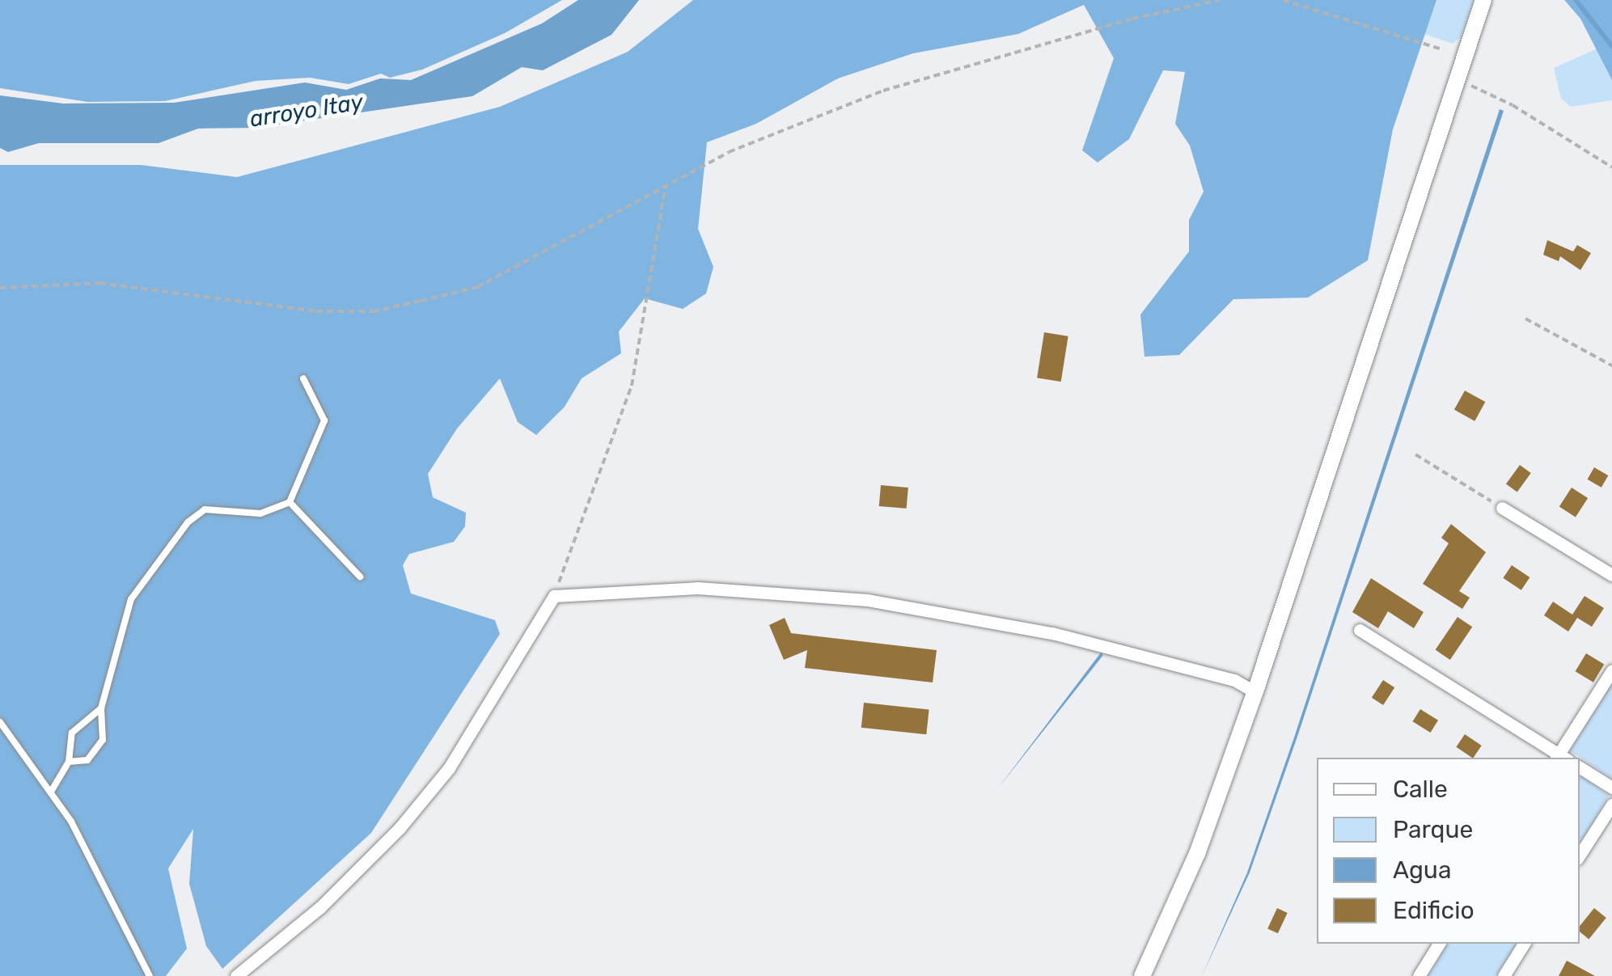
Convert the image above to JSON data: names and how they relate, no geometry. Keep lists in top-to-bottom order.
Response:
{
  "water": ["arroyo Itay"],
  "legend": [
    "Calle",
    "Parque",
    "Agua",
    "Edificio"
  ]
}
